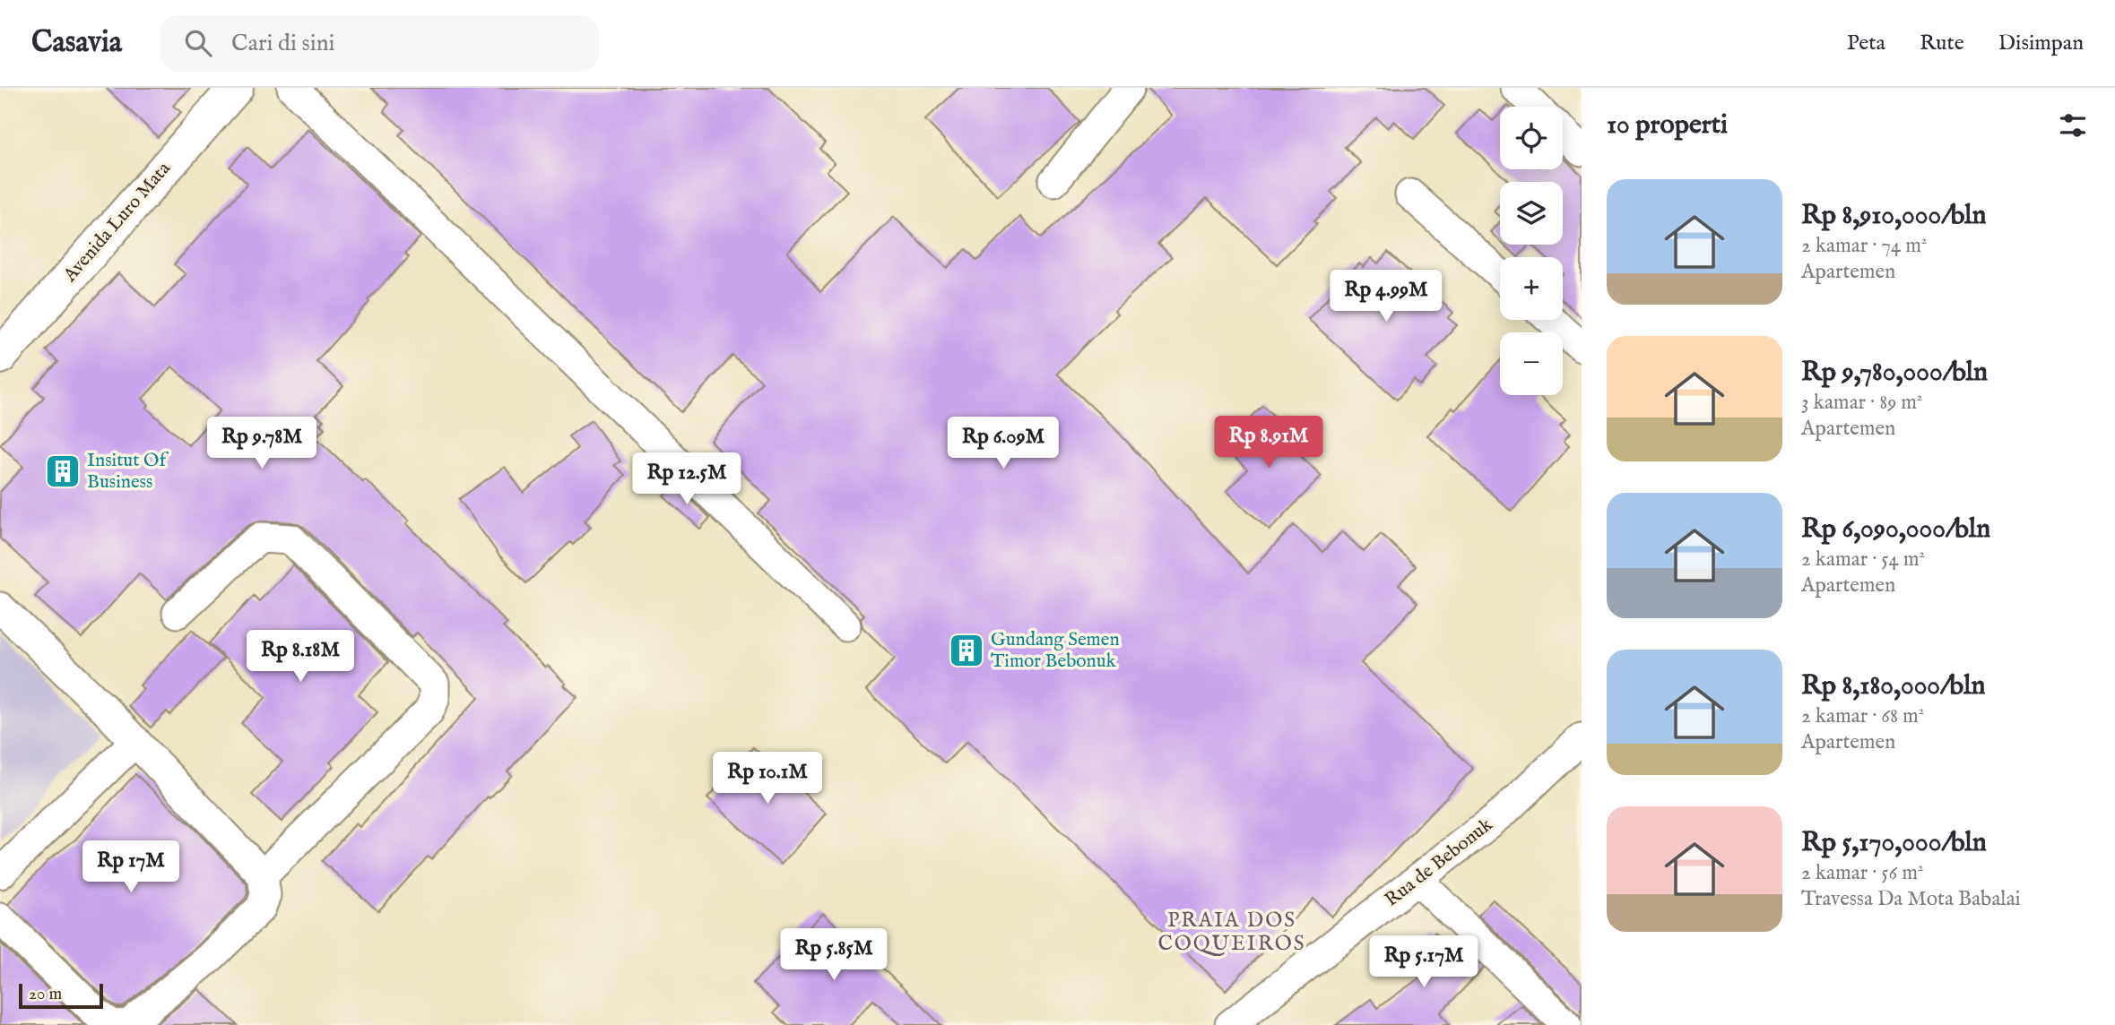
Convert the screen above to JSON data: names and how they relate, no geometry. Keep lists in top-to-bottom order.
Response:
{
  "streets": {
    "main road": ["Avenida Luro Mata"],
    "street": ["Rua de Bebonuk"]
  },
  "districts": ["PRAIA DOS COQUEIROS"],
  "places": {
    "building": ["Insitut Of Business", "Gundang Semen Timor Bebonuk"]
  },
  "scale_bar": "20 m",
  "page": {
    "header": "Casavia",
    "search": "Cari di sini",
    "nav": ["Peta", "Rute", "Disimpan"],
    "heading": "10 properti",
    "map_buttons": ["+", "−"],
    "list": [
      {
        "name": "Rp 8,910,000/bln",
        "note": "2 kamar · 74 m² · Apartemen"
      },
      {
        "name": "Rp 9,780,000/bln",
        "note": "3 kamar · 89 m² · Apartemen"
      },
      {
        "name": "Rp 6,090,000/bln",
        "note": "2 kamar · 54 m² · Apartemen"
      },
      {
        "name": "Rp 8,180,000/bln",
        "note": "2 kamar · 68 m² · Apartemen"
      },
      {
        "name": "Rp 5,170,000/bln",
        "note": "2 kamar · 56 m² · Travessa Da Mota Babalai"
      }
    ],
    "price": [
      "Rp 4.99M",
      "Rp 8.91M",
      "Rp 9.78M",
      "Rp 6.09M",
      "Rp 12.5M",
      "Rp 8.18M",
      "Rp 10.1M",
      "Rp 17M",
      "Rp 5.85M",
      "Rp 5.17M"
    ],
    "scale": "20 m"
  }
}
